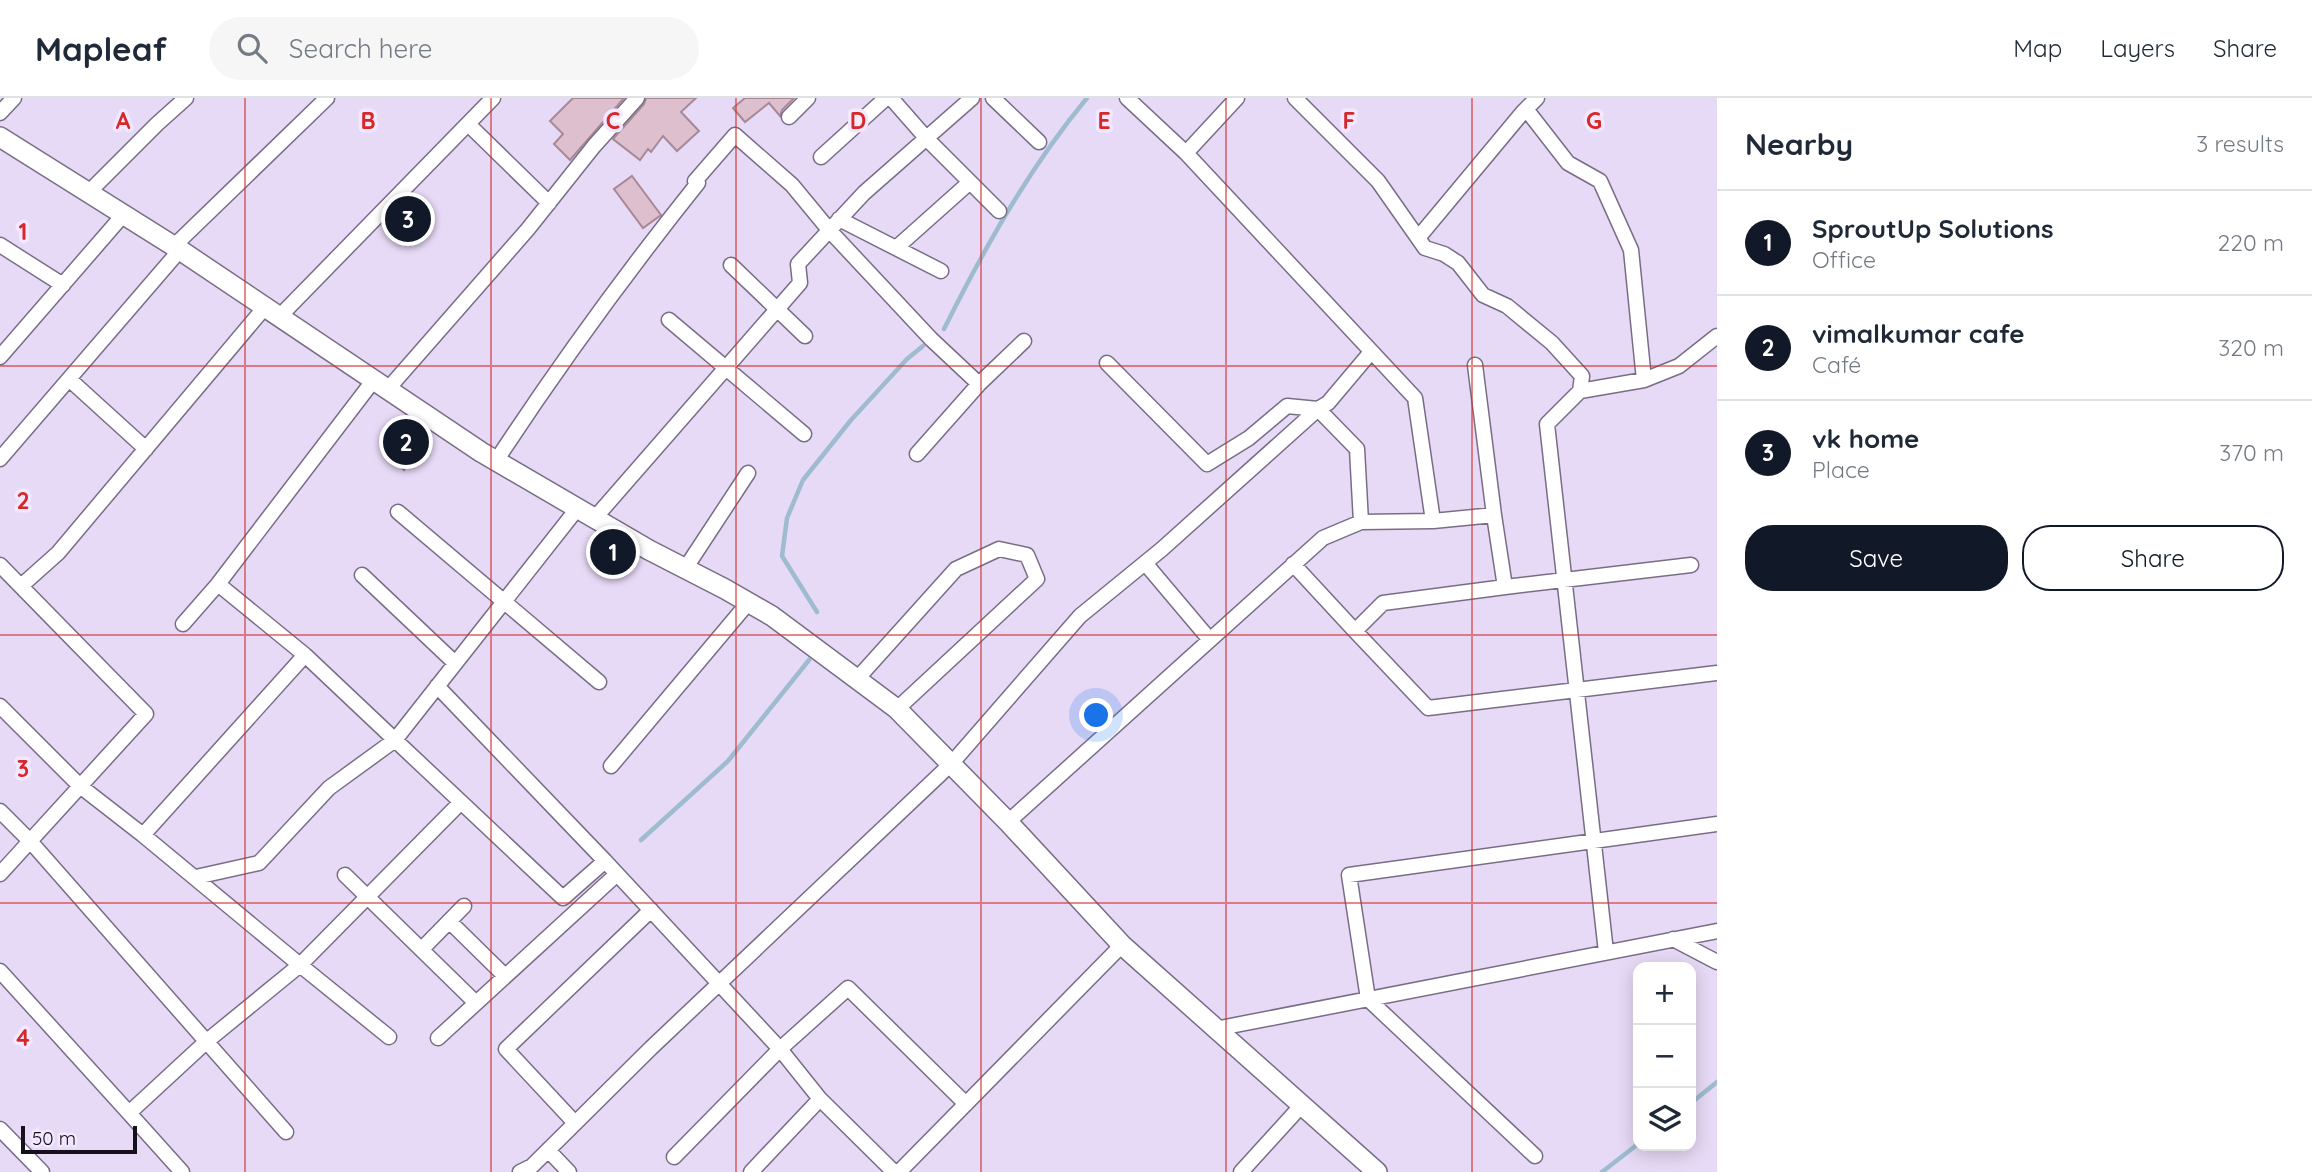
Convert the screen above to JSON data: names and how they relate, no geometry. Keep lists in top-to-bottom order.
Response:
{
  "scale_bar": "50 m",
  "page": {
    "header": "Mapleaf",
    "search": "Search here",
    "nav": ["Map", "Layers", "Share"],
    "heading": ["Nearby", "3 results"],
    "list": [
      {
        "mark": "1",
        "name": "SproutUp Solutions",
        "note": "Office",
        "value": "220 m"
      },
      {
        "mark": "2",
        "name": "vimalkumar cafe",
        "note": "Café",
        "value": "320 m"
      },
      {
        "mark": "3",
        "name": "vk home",
        "note": "Place",
        "value": "370 m"
      }
    ],
    "pins": ["3", "2", "1"],
    "buttons": ["Save", "Share"],
    "map_buttons": ["+", "−"],
    "scale": "50 m"
  },
  "grid": {
    "columns": [
      "A",
      "B",
      "C",
      "D",
      "E",
      "F",
      "G"
    ],
    "rows": [
      "1",
      "2",
      "3",
      "4"
    ]
  }
}
